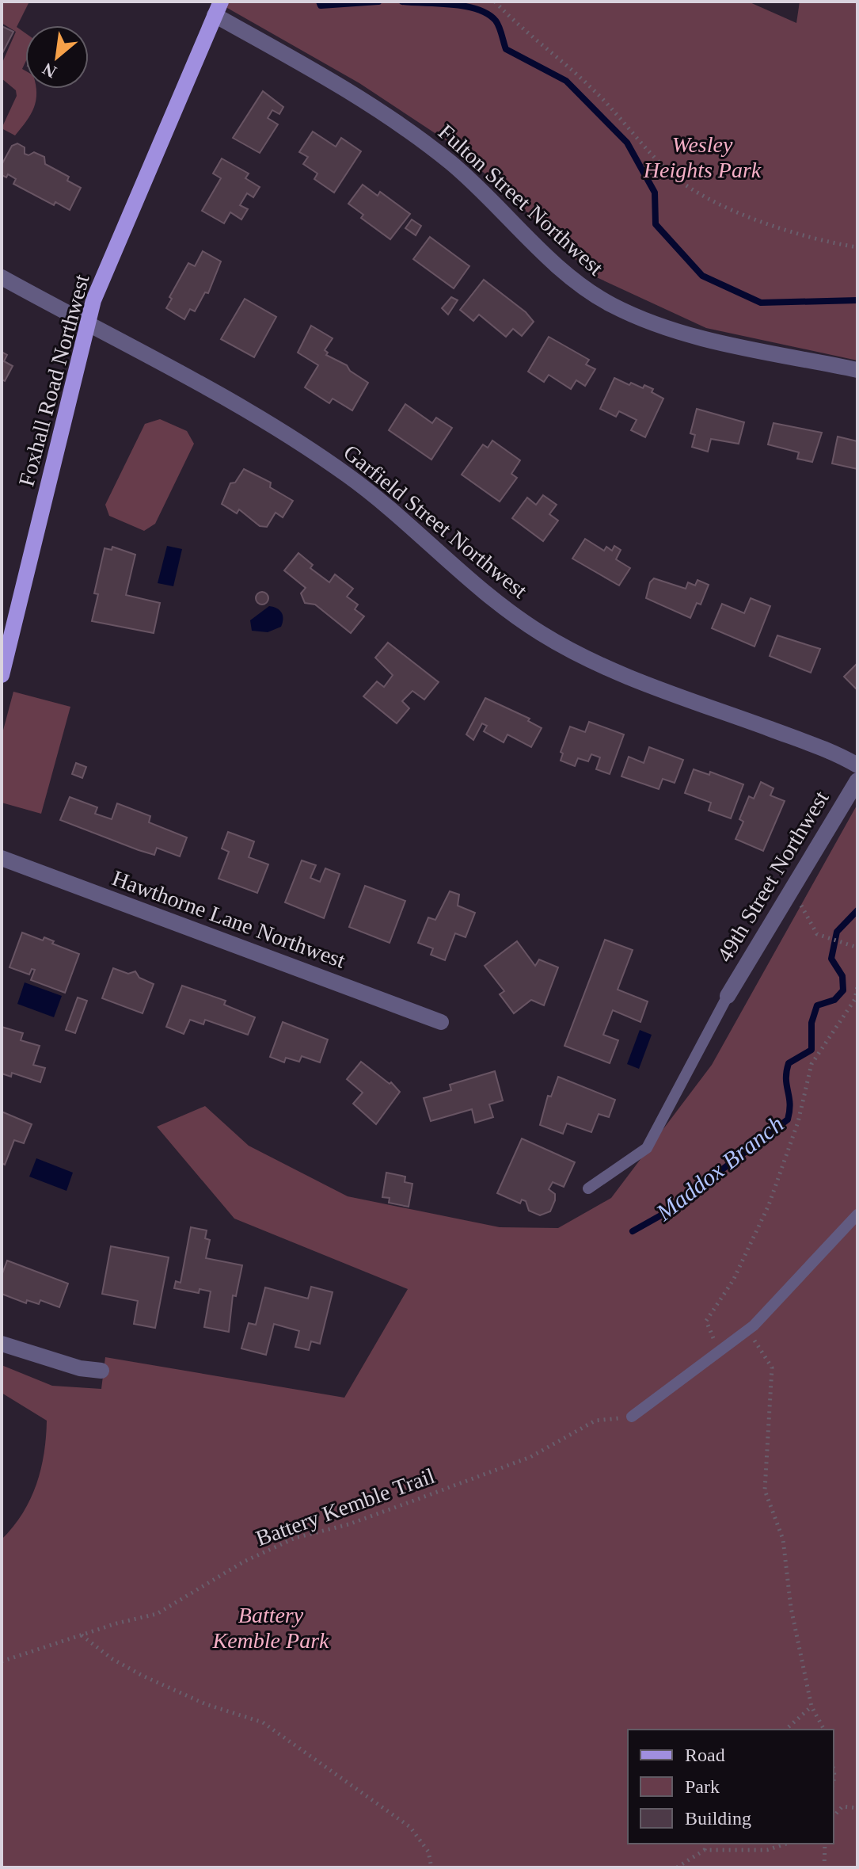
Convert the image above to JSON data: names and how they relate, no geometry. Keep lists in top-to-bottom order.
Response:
{
  "streets": {
    "main road": ["Foxhall Road Northwest"],
    "street": [
      "Fulton Street Northwest",
      "Garfield Street Northwest",
      "49th Street Northwest",
      "Hawthorne Lane Northwest"
    ],
    "path": ["Battery Kemble Trail"]
  },
  "crossings": [
    ["Fulton Street Northwest", "Foxhall Road Northwest"],
    ["Foxhall Road Northwest", "Garfield Street Northwest"]
  ],
  "water": ["Maddox Branch"],
  "parks": ["Wesley Heights Park", "Battery Kemble Park"],
  "legend": ["Road", "Park", "Building"],
  "north": "bottom left"
}
